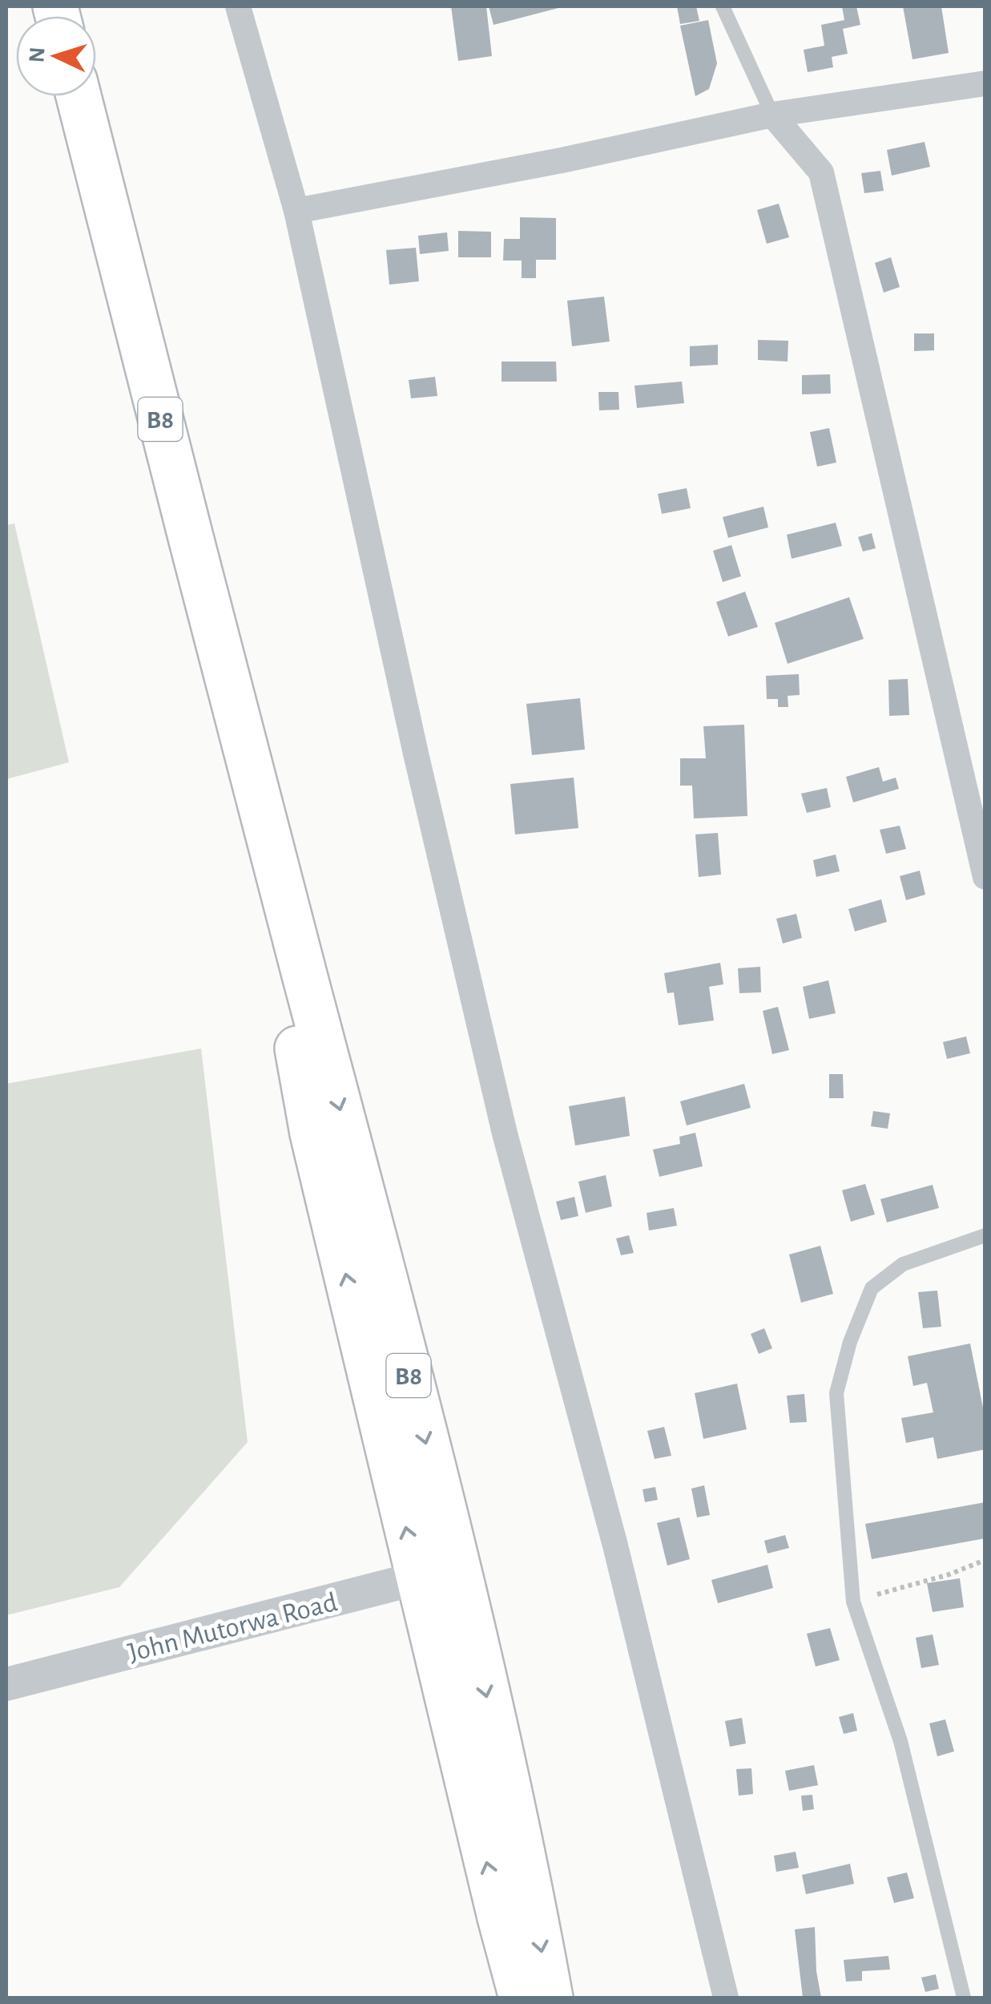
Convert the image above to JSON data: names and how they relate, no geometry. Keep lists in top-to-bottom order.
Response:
{
  "streets": {
    "highway": ["B8"],
    "street": ["John Mutorwa Road"]
  },
  "crossings": [
    ["B8", "John Mutorwa Road"]
  ],
  "north": "left"
}
